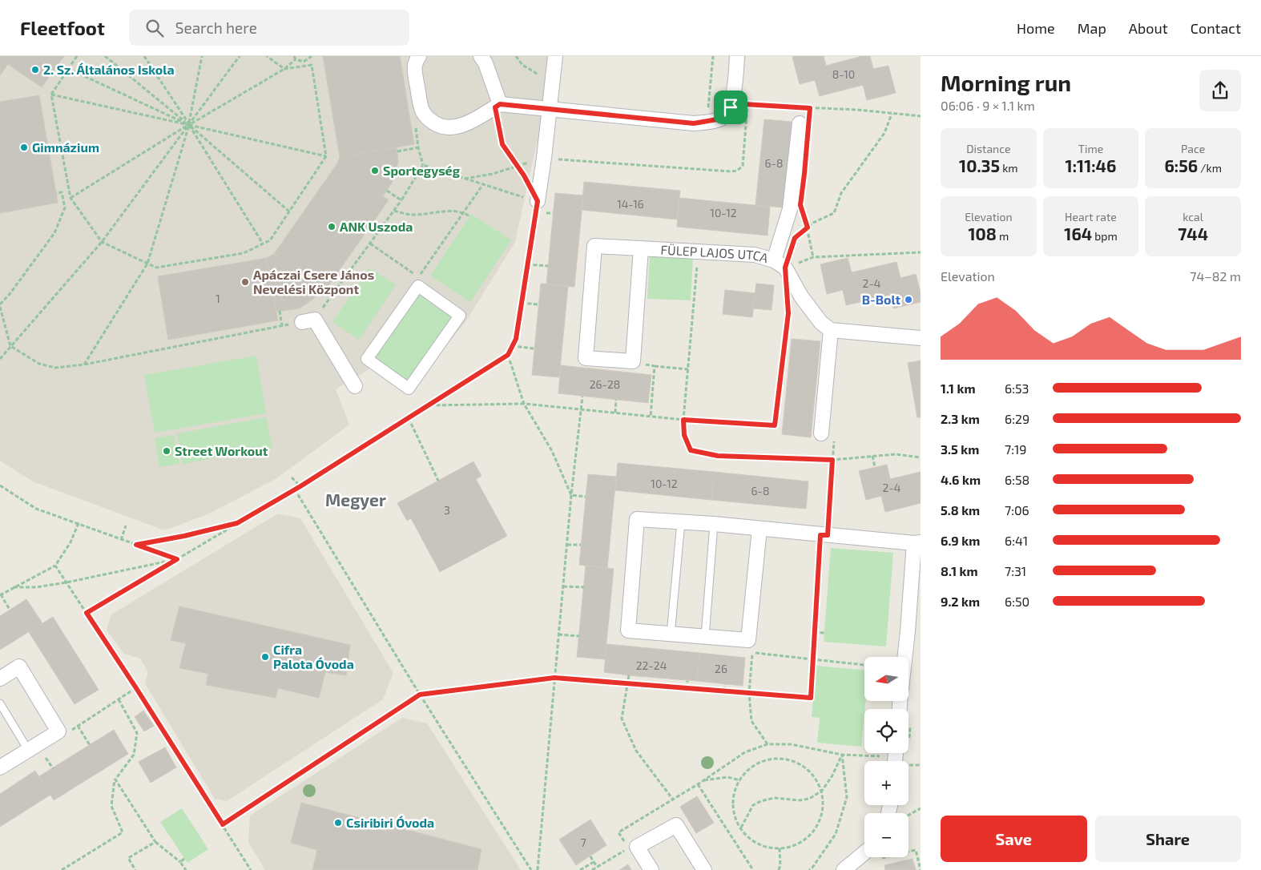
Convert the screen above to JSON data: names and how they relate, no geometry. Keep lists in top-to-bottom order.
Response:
{
  "streets": {
    "street": ["FÜLEP LAJOS UTCA"]
  },
  "districts": ["Megyer"],
  "places": [
    "2. Sz. Általános Iskola",
    "Gimnázium",
    "Sportegység",
    "ANK Uszoda",
    "Apáczai Csere János Nevelési Központ",
    "B-Bolt",
    "Street Workout",
    "Cifra Palota Óvoda",
    "Csiribiri Óvoda"
  ],
  "house_numbers": [
    "8-10",
    "6-8",
    "14-16",
    "10-12",
    "2-4",
    "1",
    "26-28",
    "10-12",
    "2-4",
    "6-8",
    "3",
    "22-24",
    "26",
    "7"
  ],
  "north": "left",
  "page": {
    "header": "Fleetfoot",
    "search": "Search here",
    "nav": [
      "Home",
      "Map",
      "About",
      "Contact"
    ],
    "heading": ["Morning run", "06:06 · 9 × 1.1 km"],
    "stats": [
      ["Distance", "10.35 km"],
      ["Time", "1:11:46"],
      ["Pace", "6:56 /km"],
      ["Elevation", "108 m"],
      ["Heart rate", "164 bpm"],
      ["kcal", "744"]
    ],
    "chart": ["Elevation", "74–82 m"],
    "list": [
      {
        "name": "1.1 km",
        "note": "6:53"
      },
      {
        "name": "2.3 km",
        "note": "6:29"
      },
      {
        "name": "3.5 km",
        "note": "7:19"
      },
      {
        "name": "4.6 km",
        "note": "6:58"
      },
      {
        "name": "5.8 km",
        "note": "7:06"
      },
      {
        "name": "6.9 km",
        "note": "6:41"
      },
      {
        "name": "8.1 km",
        "note": "7:31"
      },
      {
        "name": "9.2 km",
        "note": "6:50"
      }
    ],
    "map_buttons": ["+", "−"],
    "buttons": ["Save", "Share"]
  }
}
